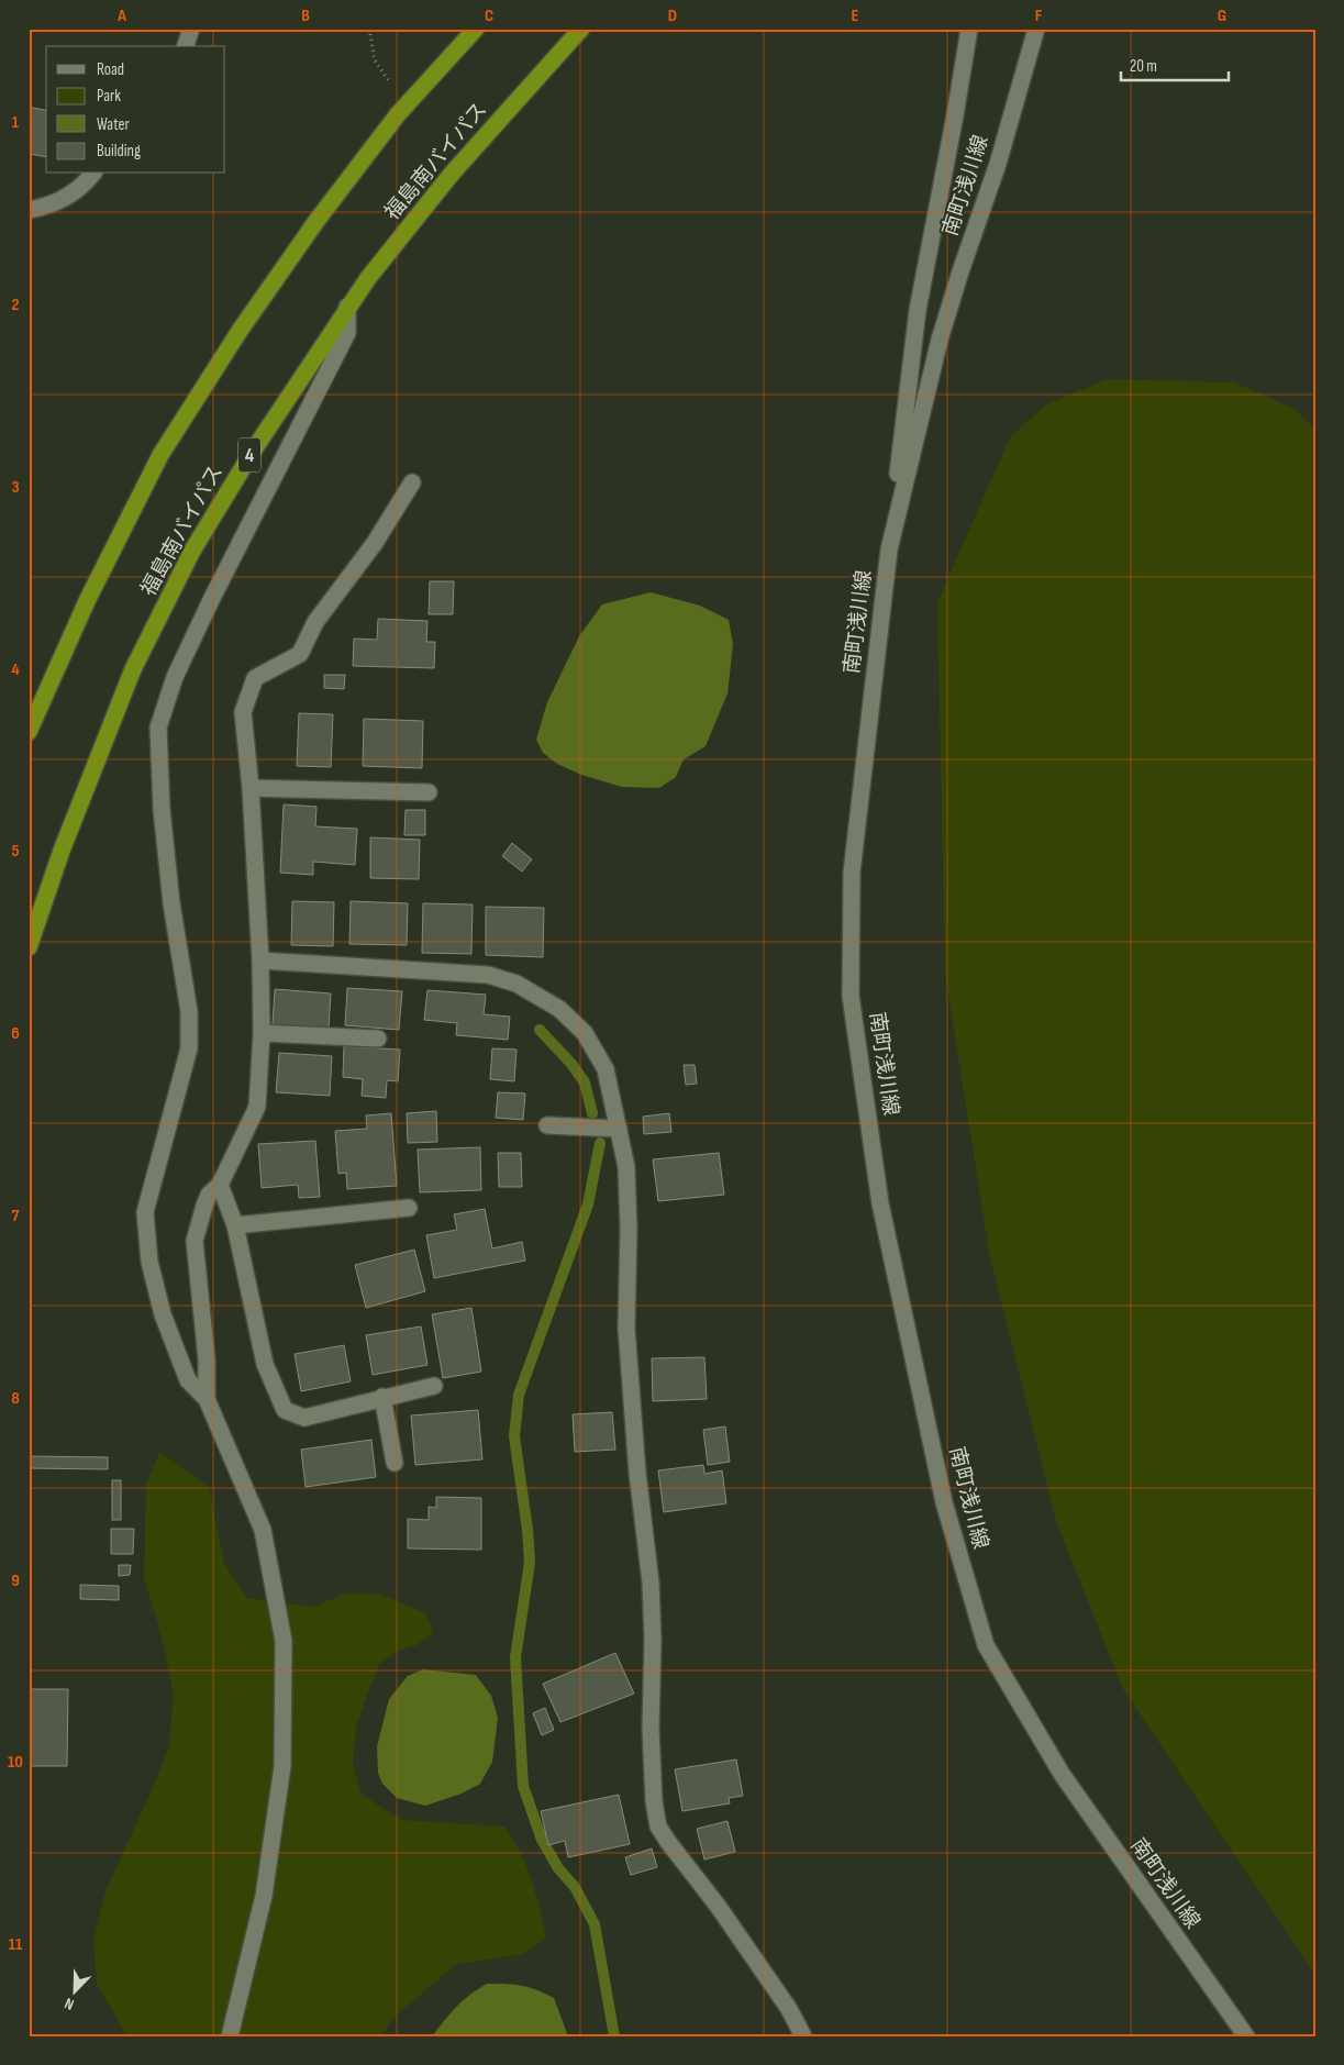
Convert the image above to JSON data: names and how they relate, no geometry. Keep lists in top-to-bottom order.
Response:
{
  "streets": {
    "highway": ["福島南バイパス", "4"],
    "street": ["南町浅川線"]
  },
  "legend": [
    "Road",
    "Park",
    "Water",
    "Building"
  ],
  "scale_bar": "20 m",
  "north": "bottom left",
  "grid": {
    "columns": [
      "A",
      "B",
      "C",
      "D",
      "E",
      "F",
      "G"
    ],
    "rows": [
      "1",
      "2",
      "3",
      "4",
      "5",
      "6",
      "7",
      "8",
      "9",
      "10",
      "11"
    ]
  }
}
